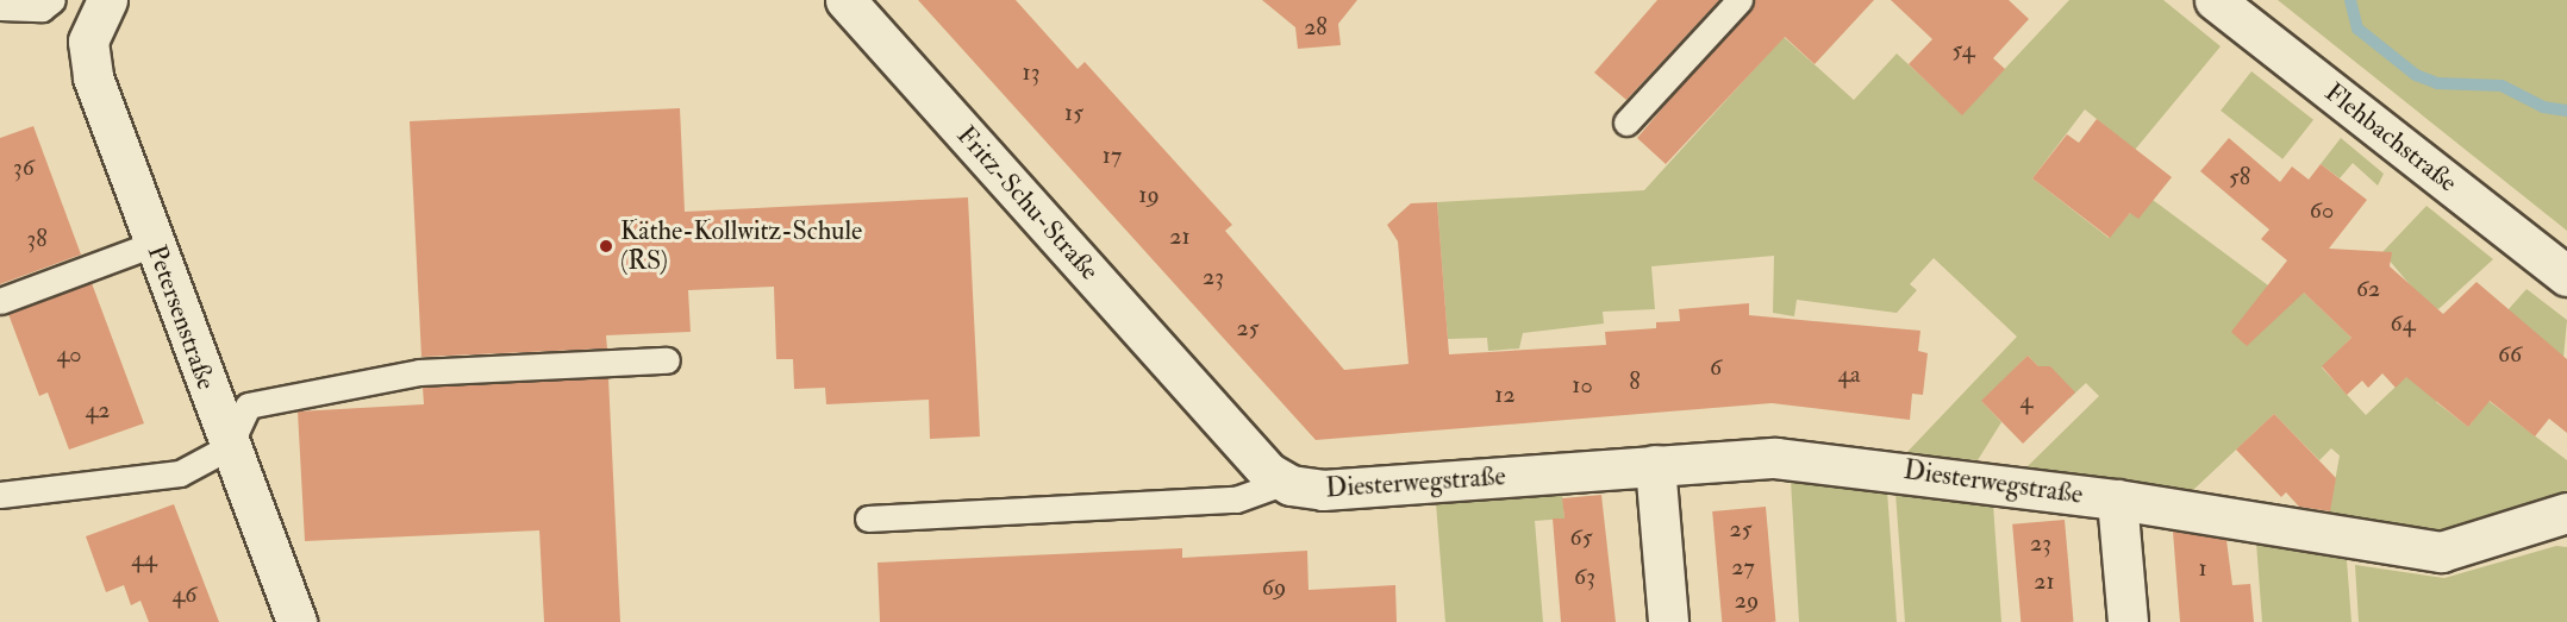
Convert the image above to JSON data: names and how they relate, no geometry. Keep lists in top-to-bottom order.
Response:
{
  "streets": {
    "street": [
      "Flehbachstraße",
      "Fritz-Schu-Straße",
      "Petersenstraße",
      "Diesterwegstraße"
    ]
  },
  "crossings": [
    ["Fritz-Schu-Straße", "Diesterwegstraße"]
  ],
  "places": ["Käthe-Kollwitz-Schule (RS)"],
  "house_numbers": [
    "28",
    "54",
    "13",
    "15",
    "17",
    "36",
    "58",
    "19",
    "60",
    "21",
    "38",
    "23",
    "62",
    "64",
    "25",
    "40",
    "66",
    "6",
    "4a",
    "8",
    "10",
    "12",
    "4",
    "42",
    "25",
    "65",
    "23",
    "44",
    "27",
    "1",
    "63",
    "21",
    "69",
    "46",
    "29"
  ]
}
